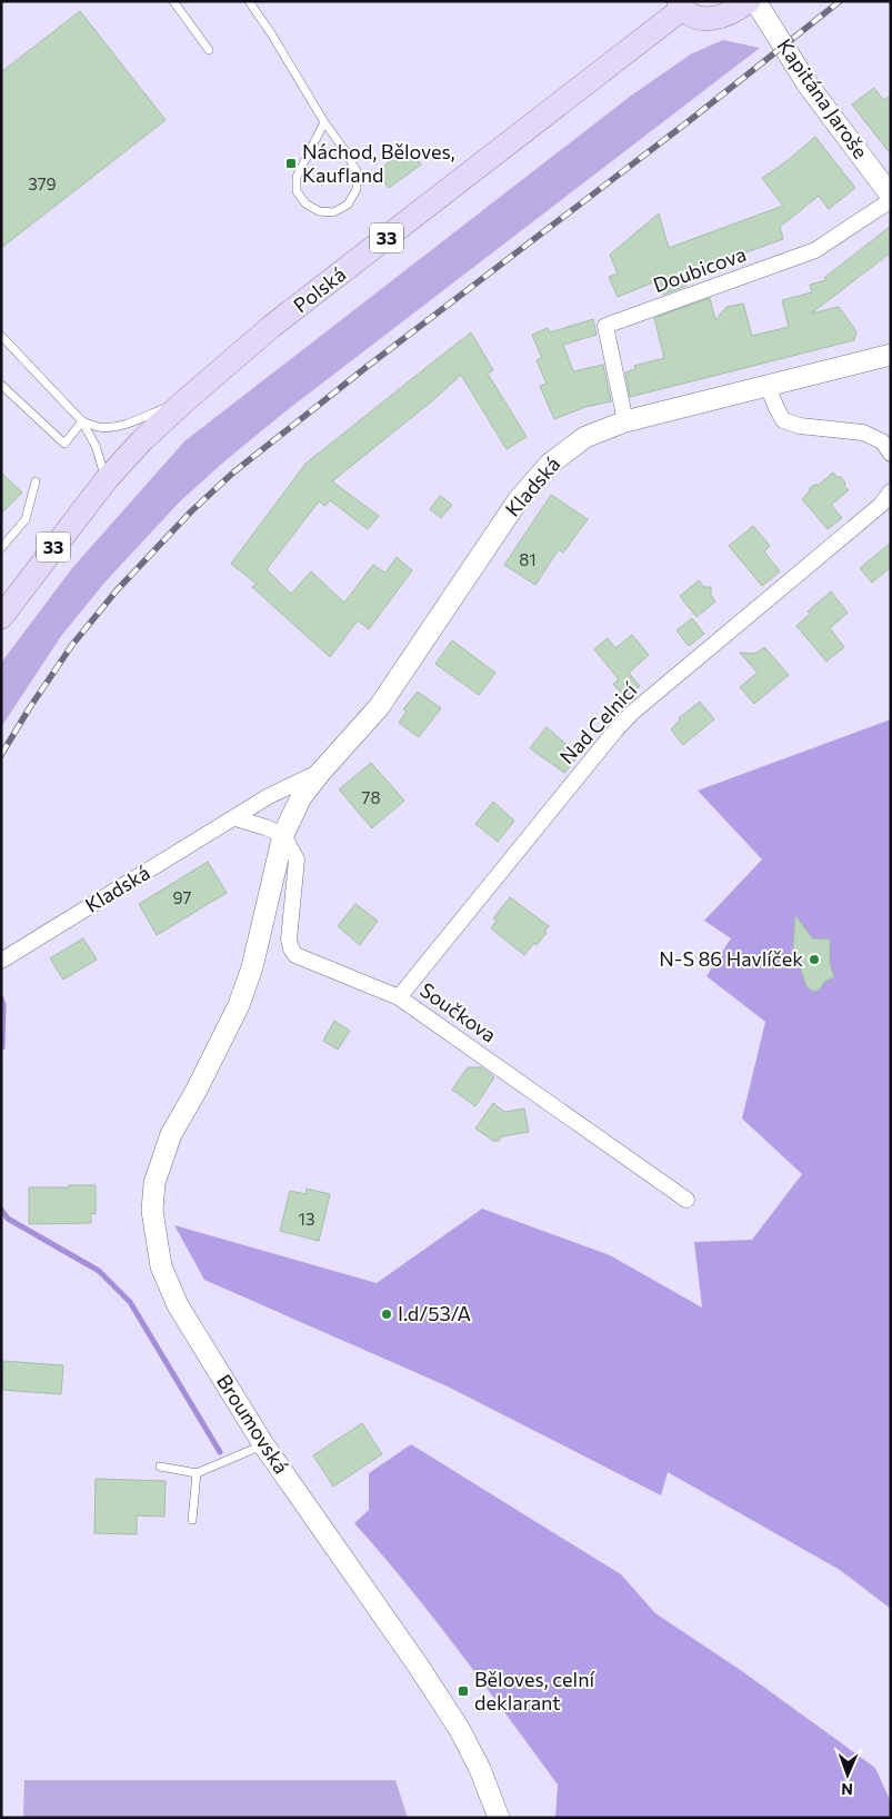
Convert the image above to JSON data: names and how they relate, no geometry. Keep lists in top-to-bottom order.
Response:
{
  "streets": {
    "main road": [
      "Kapitána Jaroše",
      "33",
      "Polská",
      "Kladská",
      "Broumovská"
    ],
    "street": ["Doubicova", "Nad Celnicí", "Součkova"]
  },
  "crossings": [
    ["Kapitána Jaroše", "Doubicova"],
    ["Doubicova", "Kladská"],
    ["Kladská", "Součkova"],
    ["Kladská", "Broumovská"],
    ["Nad Celnicí", "Součkova"]
  ],
  "places": {
    "transit": ["Náchod, Běloves, Kaufland", "Běloves, celní deklarant"],
    "other": ["N-S 86 Havlíček", "I.d/53/A"]
  },
  "house_numbers": [
    "379",
    "81",
    "78",
    "97",
    "13"
  ],
  "north": "bottom"
}
